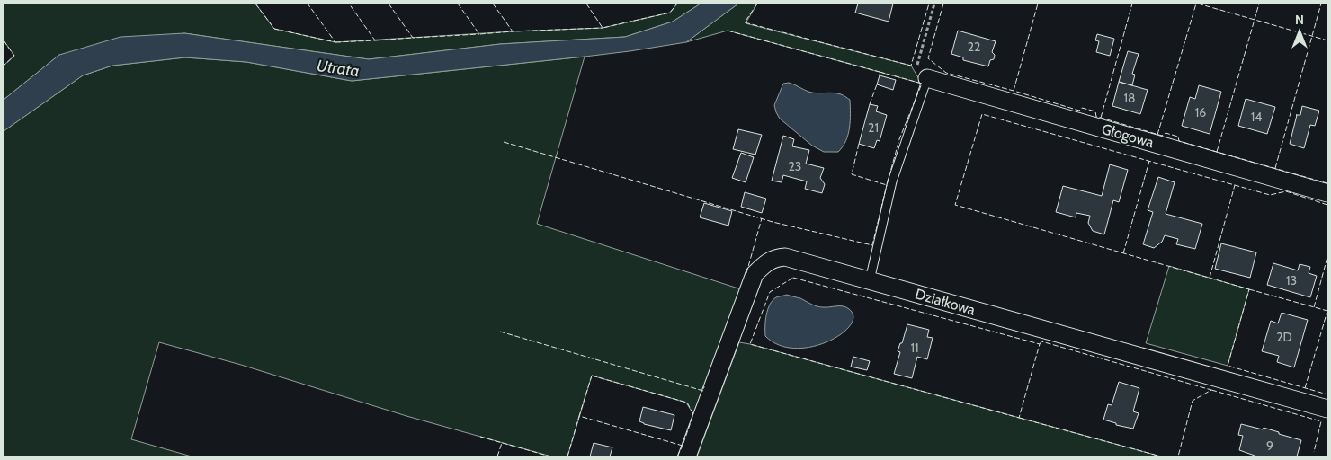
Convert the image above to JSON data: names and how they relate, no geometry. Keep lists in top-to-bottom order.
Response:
{
  "streets": {
    "street": ["Głogowa", "Działkowa"]
  },
  "water": ["Utrata"],
  "house_numbers": [
    "22",
    "18",
    "16",
    "14",
    "21",
    "23",
    "13",
    "2D",
    "11",
    "9"
  ],
  "north": "top"
}
